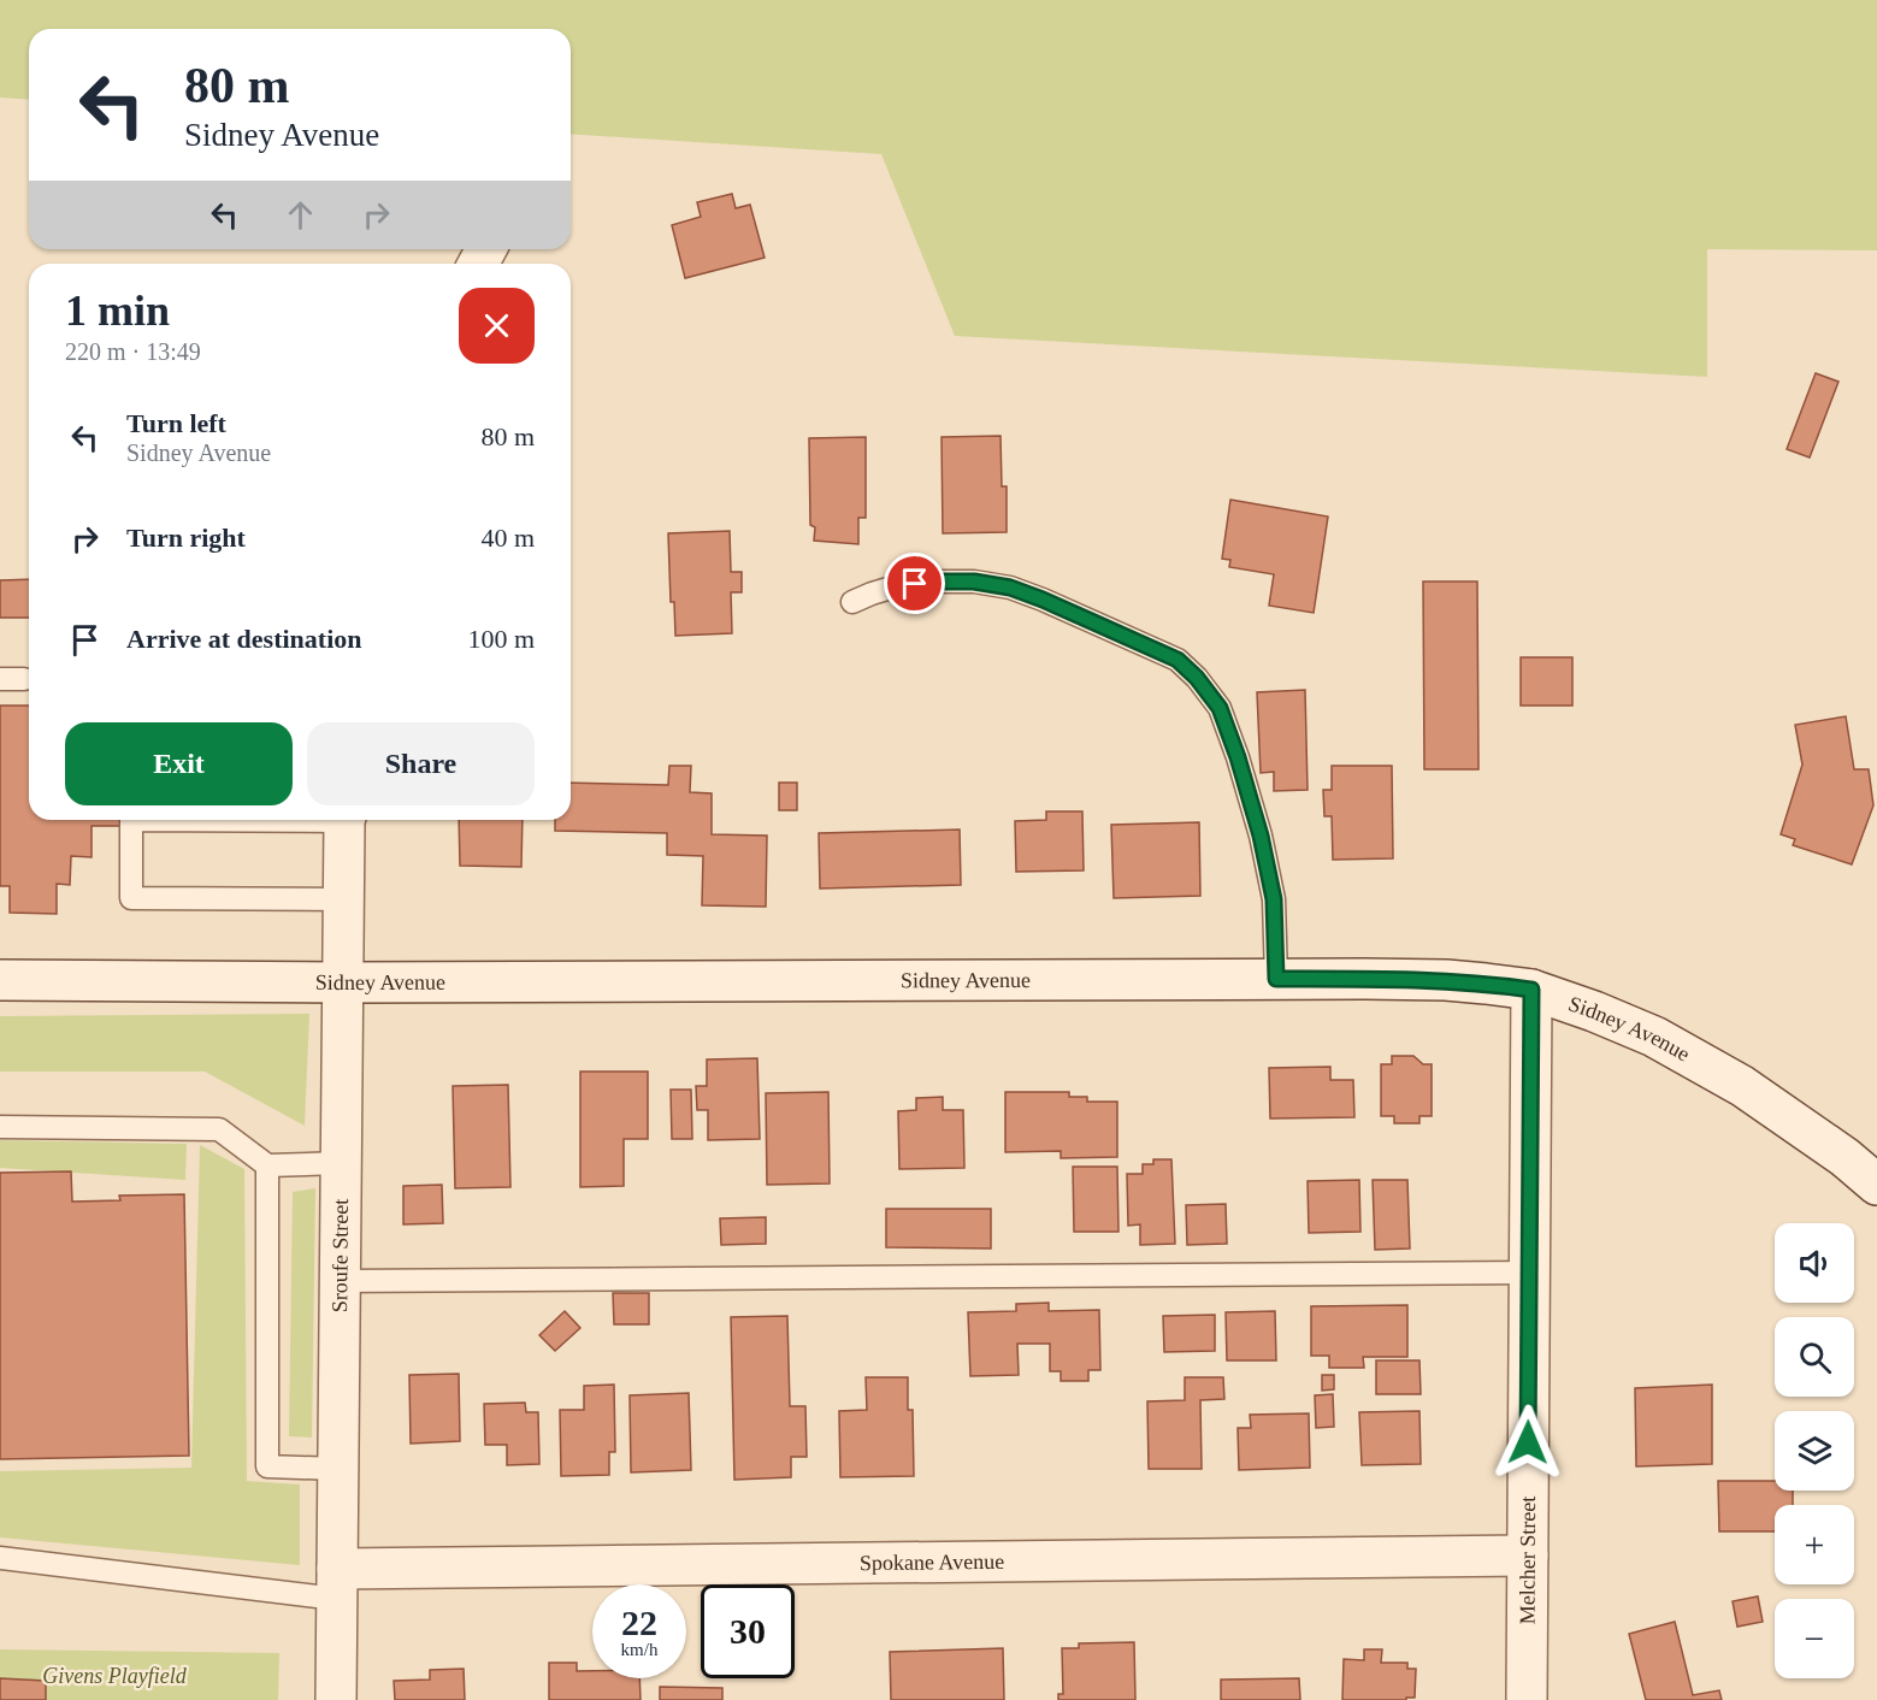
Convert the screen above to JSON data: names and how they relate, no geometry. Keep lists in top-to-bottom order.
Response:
{
  "streets": {
    "street": [
      "Sidney Avenue",
      "Sroufe Street",
      "Spokane Avenue",
      "Melcher Street"
    ]
  },
  "crossings": [
    ["Sidney Avenue", "Sroufe Street"],
    ["Sidney Avenue", "Melcher Street"],
    ["Sroufe Street", "Spokane Avenue"],
    ["Spokane Avenue", "Melcher Street"]
  ],
  "parks": ["Givens Playfield"],
  "page": {
    "turn": ["80 m", "Sidney Avenue"],
    "heading": ["1 min", "220 m · 13:49"],
    "list": [
      {
        "name": "Turn left",
        "note": "Sidney Avenue",
        "value": "80 m"
      },
      {
        "name": "Turn right",
        "value": "40 m"
      },
      {
        "name": "Arrive at destination",
        "value": "100 m"
      }
    ],
    "buttons": ["Exit", "Share"],
    "map_buttons": ["+", "−"],
    "speed": "22 km/h",
    "limit": "30"
  }
}
